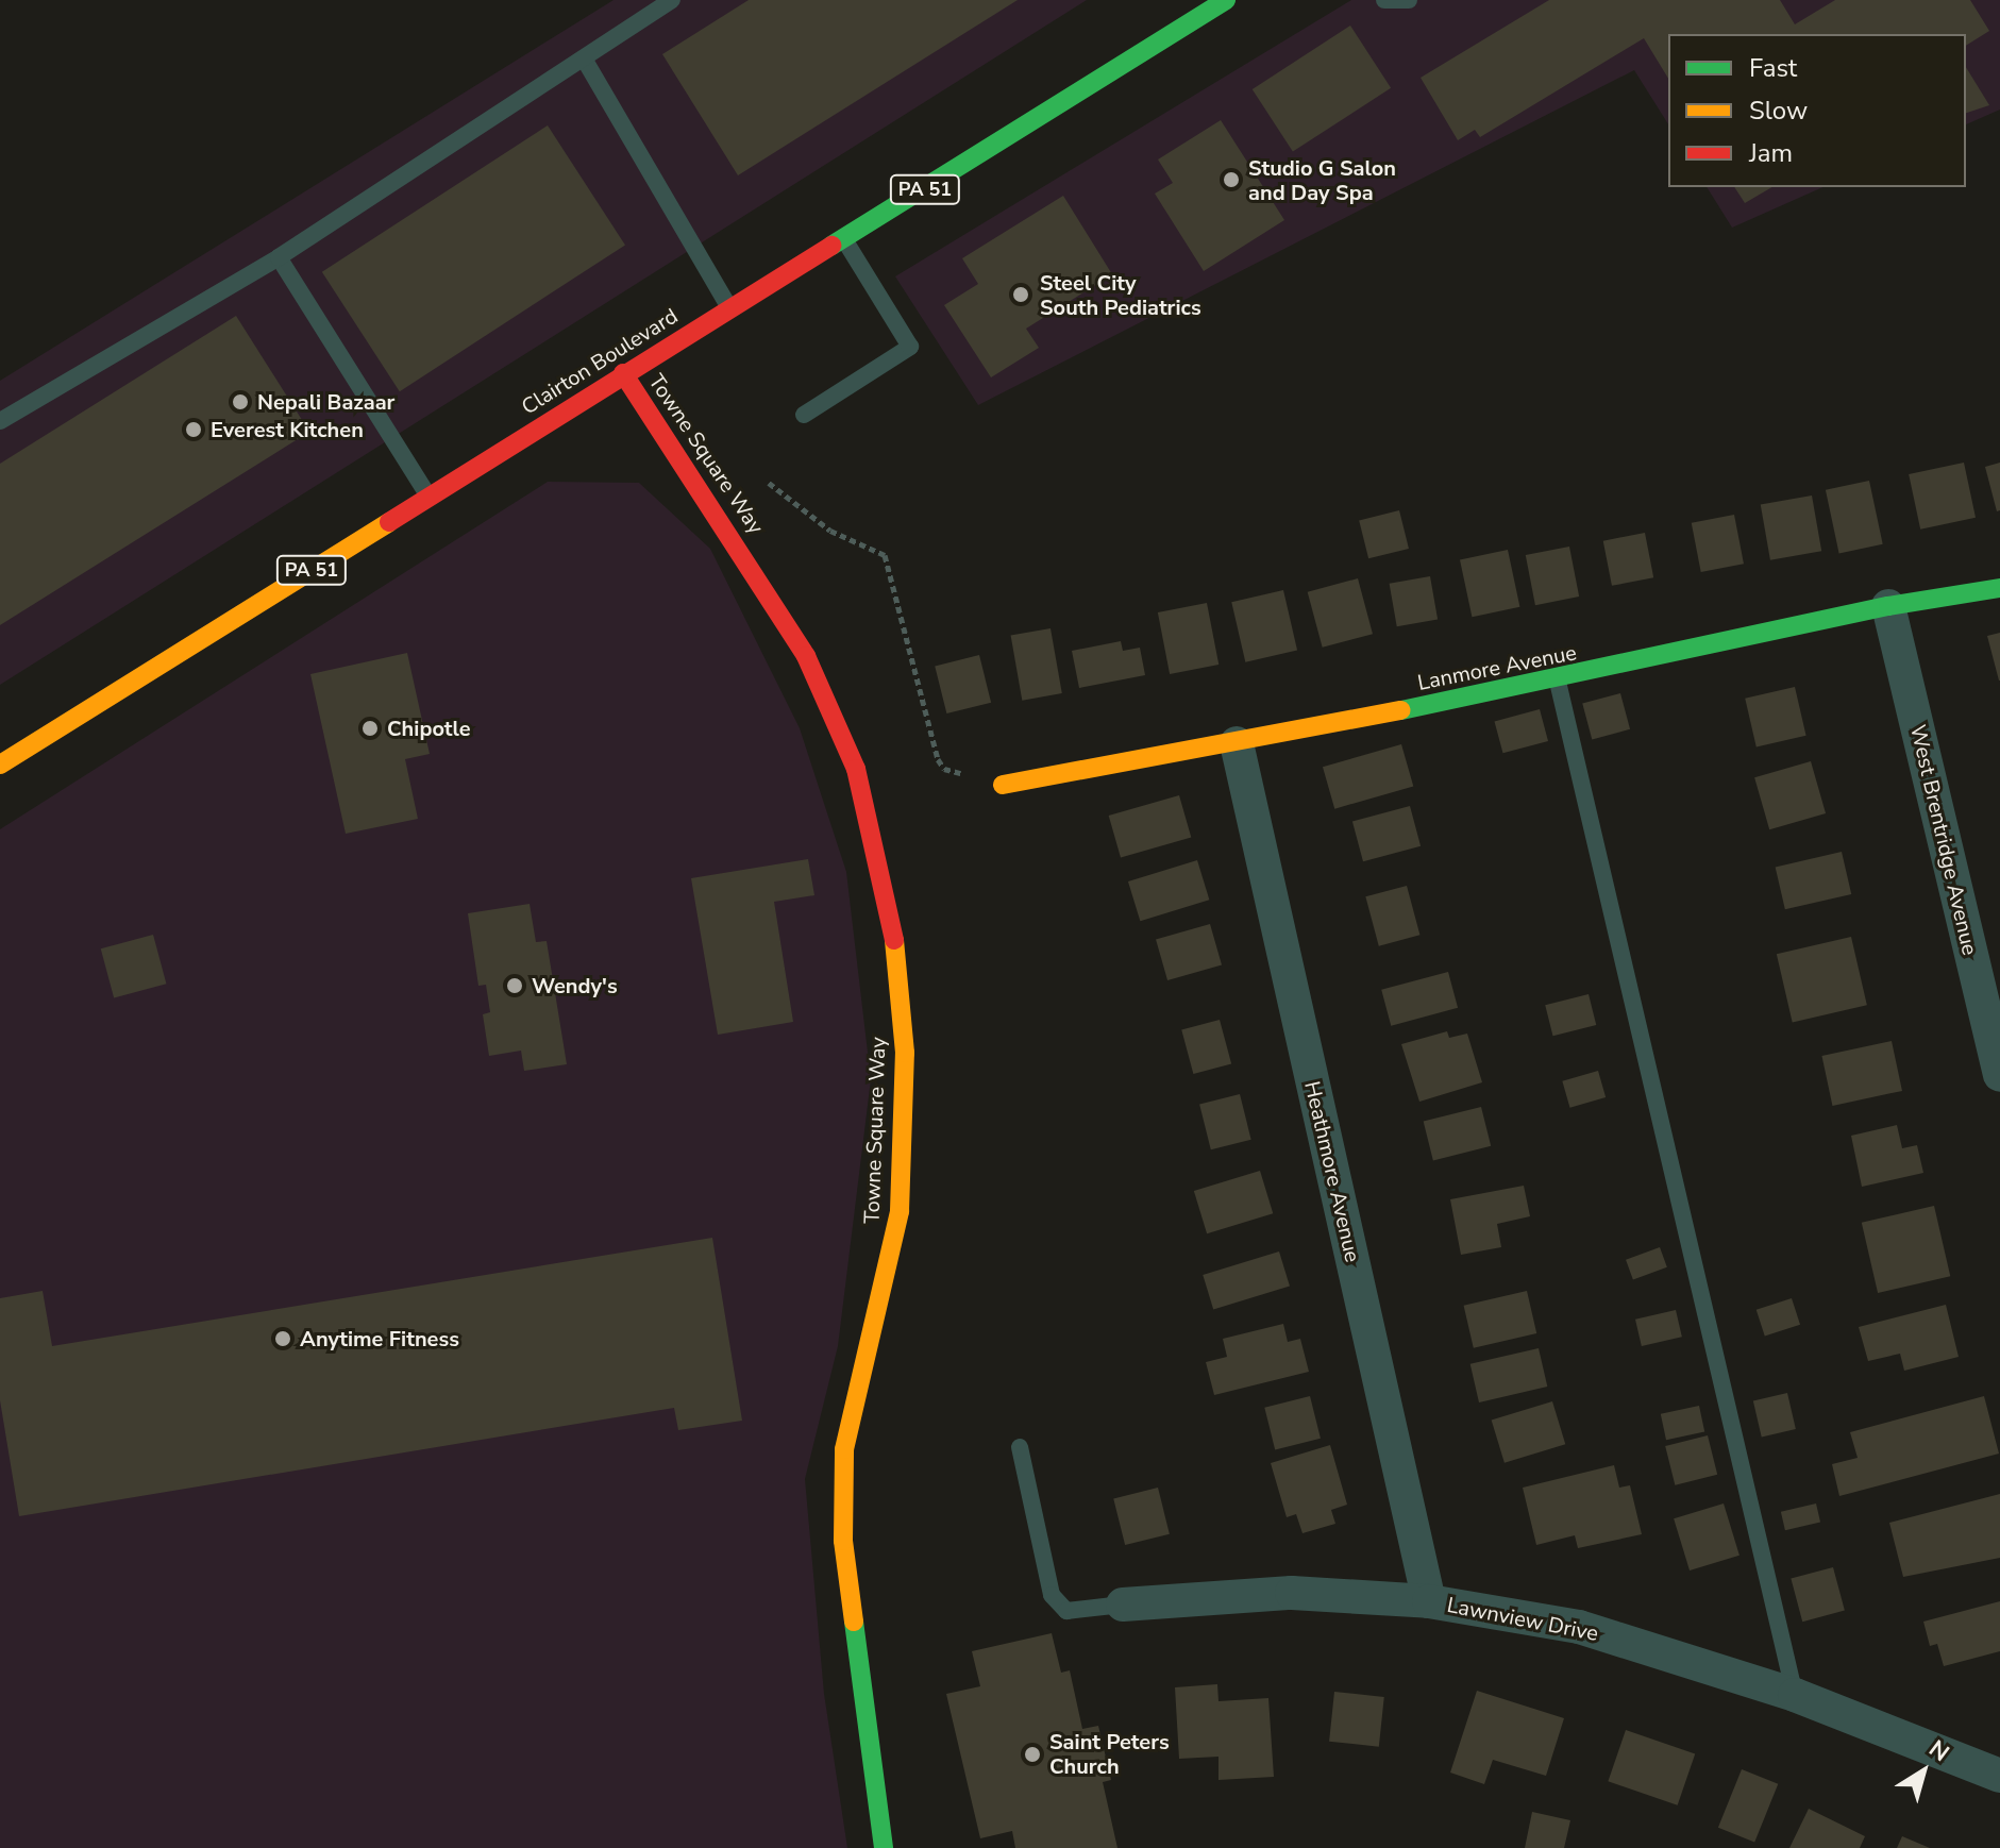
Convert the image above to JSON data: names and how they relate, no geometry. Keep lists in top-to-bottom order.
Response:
{
  "streets": {
    "main road": [
      "PA 51",
      "Clairton Boulevard",
      "Towne Square Way",
      "Lanmore Avenue"
    ],
    "street": ["West Brentridge Avenue", "Heathmore Avenue", "Lawnview Drive"]
  },
  "crossings": [
    ["Clairton Boulevard", "Towne Square Way"],
    ["Lanmore Avenue", "West Brentridge Avenue"],
    ["Lanmore Avenue", "Heathmore Avenue"],
    ["Heathmore Avenue", "Lawnview Drive"]
  ],
  "places": [
    "Studio G Salon and Day Spa",
    "Steel City South Pediatrics",
    "Nepali Bazaar",
    "Everest Kitchen",
    "Chipotle",
    "Wendy's",
    "Anytime Fitness",
    "Saint Peters Church"
  ],
  "legend": ["Fast", "Slow", "Jam"],
  "north": "top right"
}
